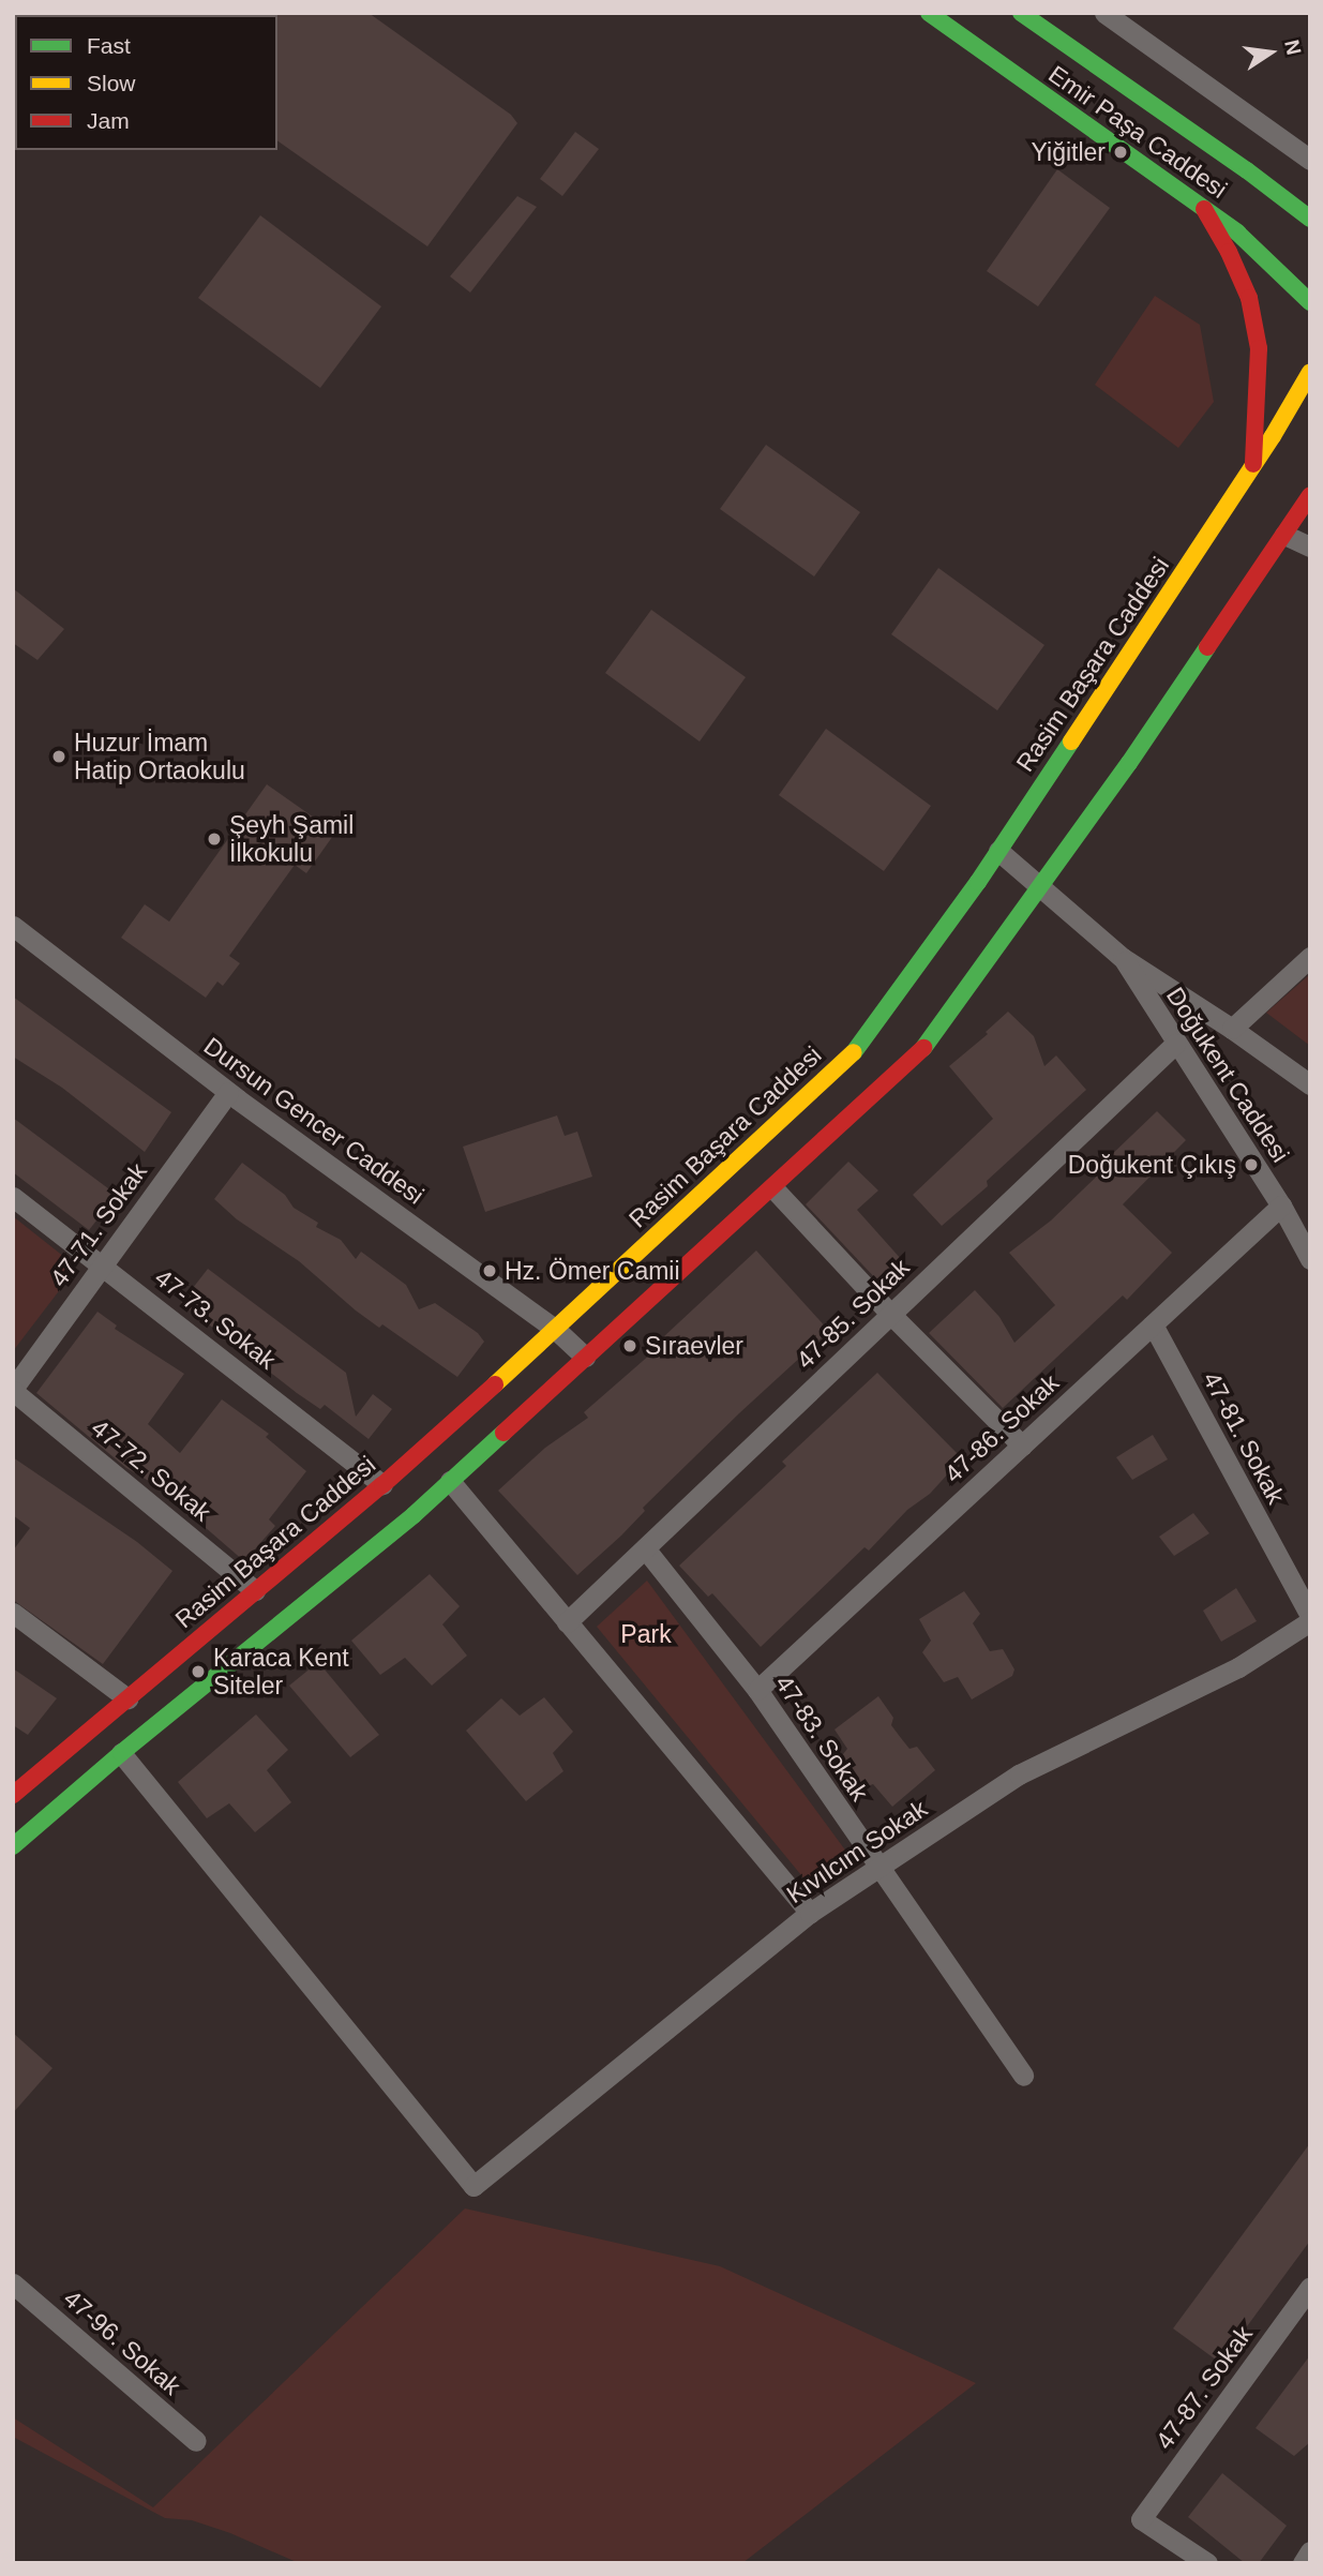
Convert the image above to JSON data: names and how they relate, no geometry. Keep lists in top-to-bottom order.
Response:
{
  "streets": {
    "street": [
      "Emir Paşa Caddesi",
      "Rasim Başara Caddesi",
      "Doğukent Caddesi",
      "Dursun Gencer Caddesi",
      "47-71. Sokak",
      "47-85. Sokak",
      "47-73. Sokak",
      "47-86. Sokak",
      "47-81. Sokak",
      "47-72. Sokak",
      "47-83. Sokak",
      "Kıvılcım Sokak",
      "47-96. Sokak",
      "47-87. Sokak"
    ]
  },
  "crossings": [
    ["Rasim Başara Caddesi", "Dursun Gencer Caddesi"],
    ["Rasim Başara Caddesi", "47-73. Sokak"],
    ["Rasim Başara Caddesi", "47-72. Sokak"],
    ["Doğukent Caddesi", "47-85. Sokak"],
    ["Doğukent Caddesi", "47-86. Sokak"],
    ["Dursun Gencer Caddesi", "47-71. Sokak"],
    ["47-71. Sokak", "47-73. Sokak"],
    ["47-71. Sokak", "47-72. Sokak"],
    ["47-85. Sokak", "47-83. Sokak"],
    ["47-86. Sokak", "47-81. Sokak"],
    ["47-86. Sokak", "47-83. Sokak"],
    ["47-81. Sokak", "Kıvılcım Sokak"],
    ["47-83. Sokak", "Kıvılcım Sokak"]
  ],
  "parks": ["Park"],
  "places": [
    "Yiğitler",
    "Huzur İmam Hatip Ortaokulu",
    "Şeyh Şamil İlkokulu",
    "Doğukent Çıkış",
    "Hz. Ömer Camii",
    "Sıraevler",
    "Karaca Kent Siteler"
  ],
  "legend": ["Fast", "Slow", "Jam"],
  "north": "right"
}
